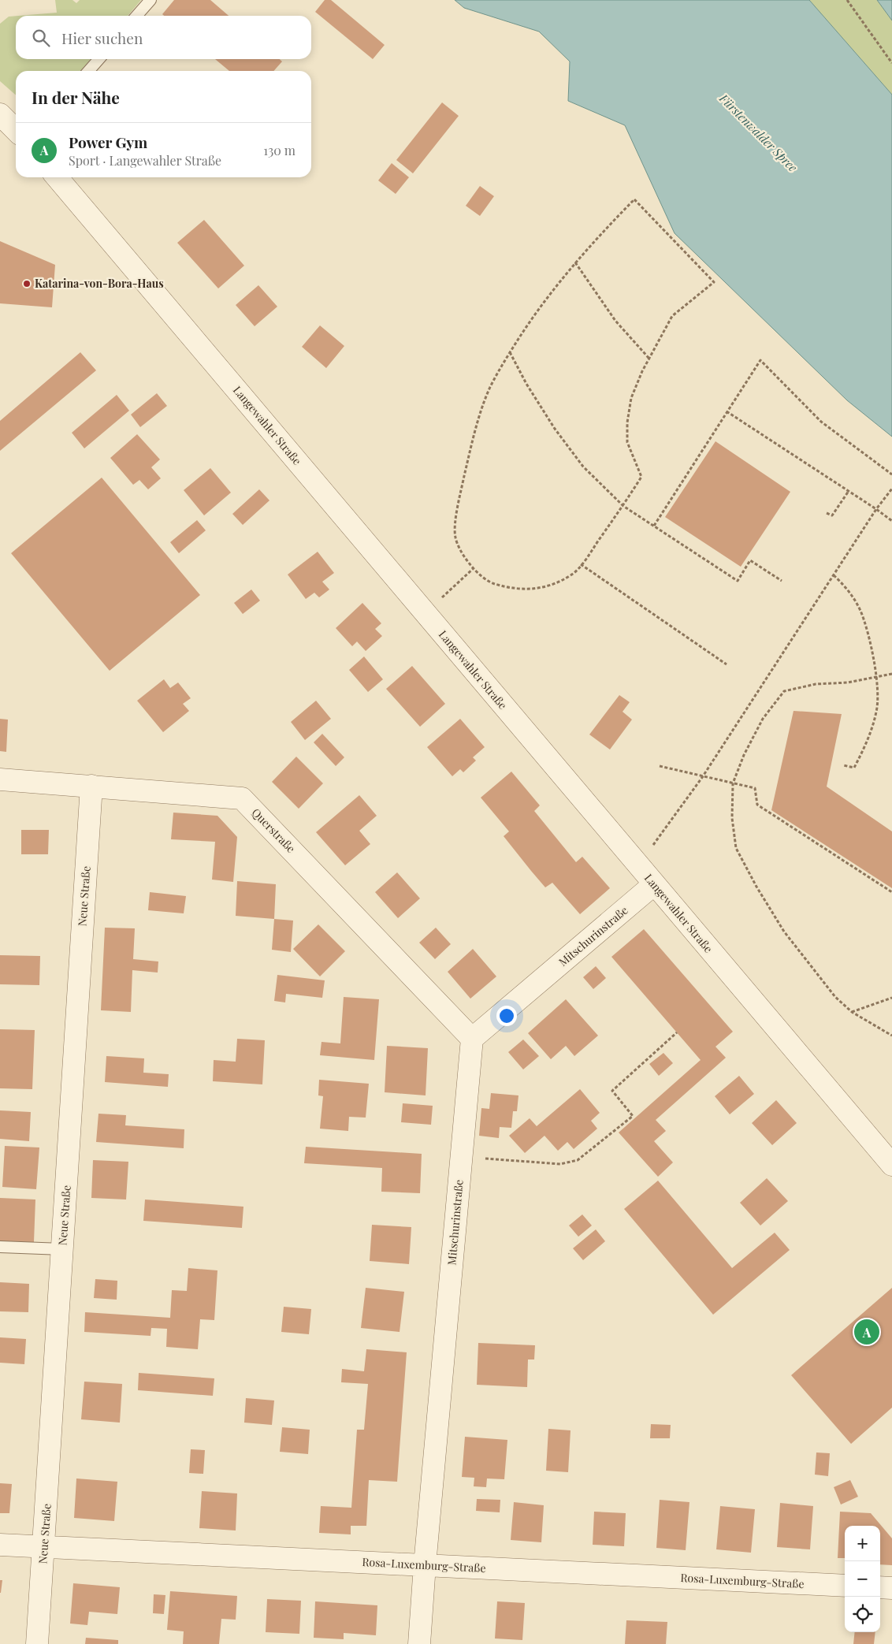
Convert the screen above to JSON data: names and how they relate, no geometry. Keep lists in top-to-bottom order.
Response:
{
  "streets": {
    "street": [
      "Langewahler Straße",
      "Querstraße",
      "Neue Straße",
      "Mitschurinstraße",
      "Rosa-Luxemburg-Straße"
    ]
  },
  "crossings": [
    ["Langewahler Straße", "Mitschurinstraße"],
    ["Querstraße", "Neue Straße"],
    ["Querstraße", "Mitschurinstraße"],
    ["Neue Straße", "Rosa-Luxemburg-Straße"],
    ["Mitschurinstraße", "Rosa-Luxemburg-Straße"]
  ],
  "water": ["Fürstenwalder Spree"],
  "places": ["Katarina-von-Bora-Haus"],
  "page": {
    "search": "Hier suchen",
    "heading": "In der Nähe",
    "list": [
      {
        "mark": "A",
        "name": "Power Gym",
        "note": "Sport · Langewahler Straße",
        "value": "130 m"
      }
    ],
    "pins": "A",
    "map_buttons": ["+", "−"]
  }
}
